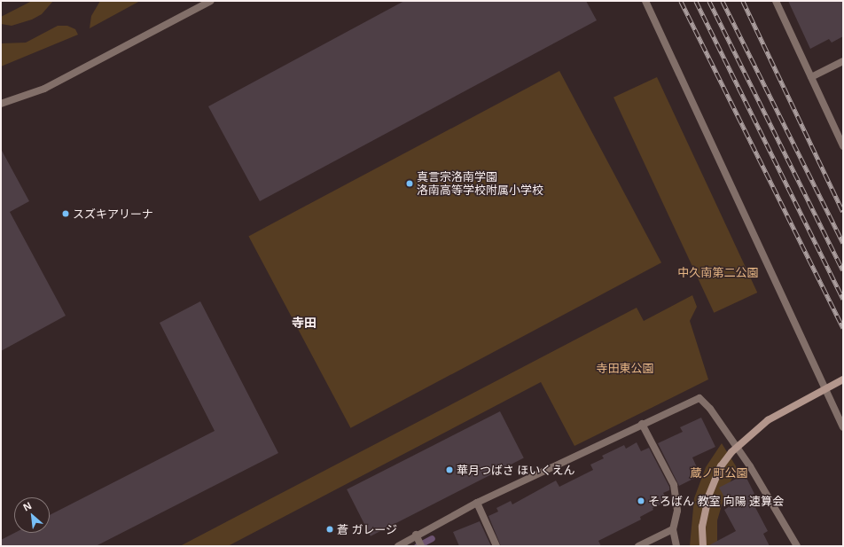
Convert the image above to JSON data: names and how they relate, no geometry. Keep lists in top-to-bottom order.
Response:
{
  "districts": ["寺田"],
  "parks": ["中久南第二公園", "寺田東公園", "蔵ノ町公園"],
  "places": [
    "真言宗洛南学園 洛南高等学校附属小学校",
    "スズキアリーナ",
    "華月つばさ ほいくえん",
    "そろばん 教室 向陽 速算会",
    "蒼 ガレージ"
  ],
  "north": "top left"
}
